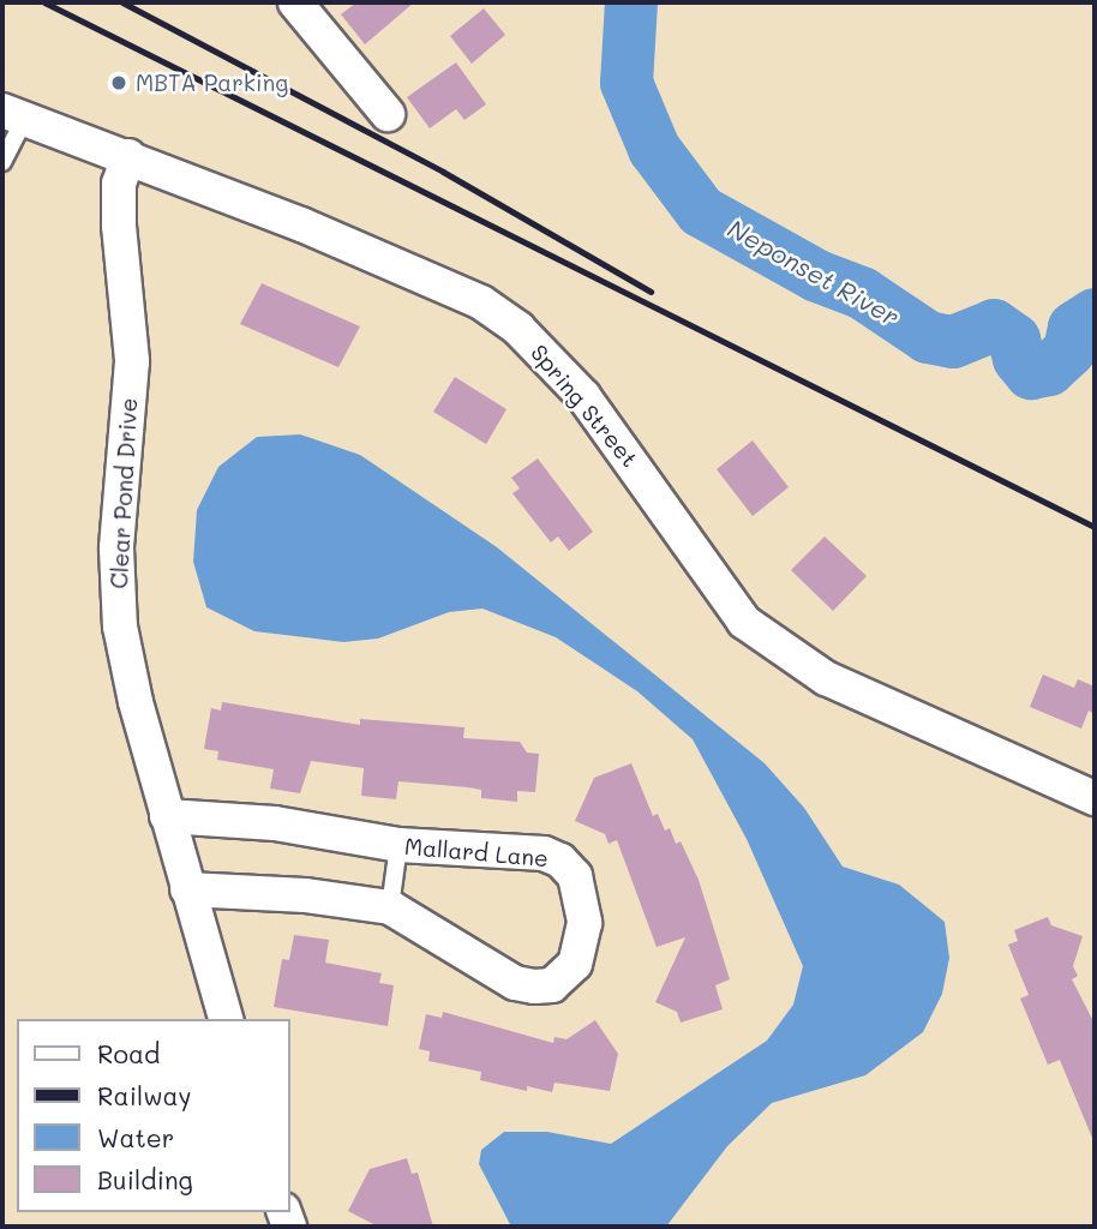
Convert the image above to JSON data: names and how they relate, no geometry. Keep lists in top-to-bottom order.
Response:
{
  "streets": {
    "street": ["Spring Street", "Clear Pond Drive", "Mallard Lane"]
  },
  "crossings": [
    ["Spring Street", "Clear Pond Drive"],
    ["Clear Pond Drive", "Mallard Lane"]
  ],
  "water": ["Neponset River"],
  "places": ["MBTA Parking"],
  "legend": [
    "Road",
    "Railway",
    "Water",
    "Building"
  ]
}
